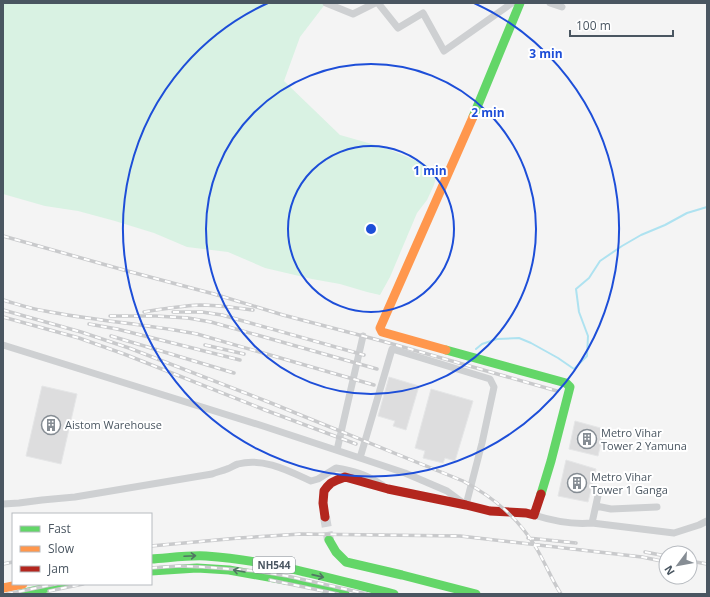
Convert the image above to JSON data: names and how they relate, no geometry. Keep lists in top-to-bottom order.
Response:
{
  "streets": {
    "main road": ["NH544"]
  },
  "places": {
    "building": ["Aistom Warehouse", "Metro Vihar Tower 2 Yamuna", "Metro Vihar Tower 1 Ganga"]
  },
  "legend": ["Fast", "Slow", "Jam"],
  "scale_bar": "100 m",
  "north": "bottom left",
  "rings": ["3 min", "2 min", "1 min"]
}
